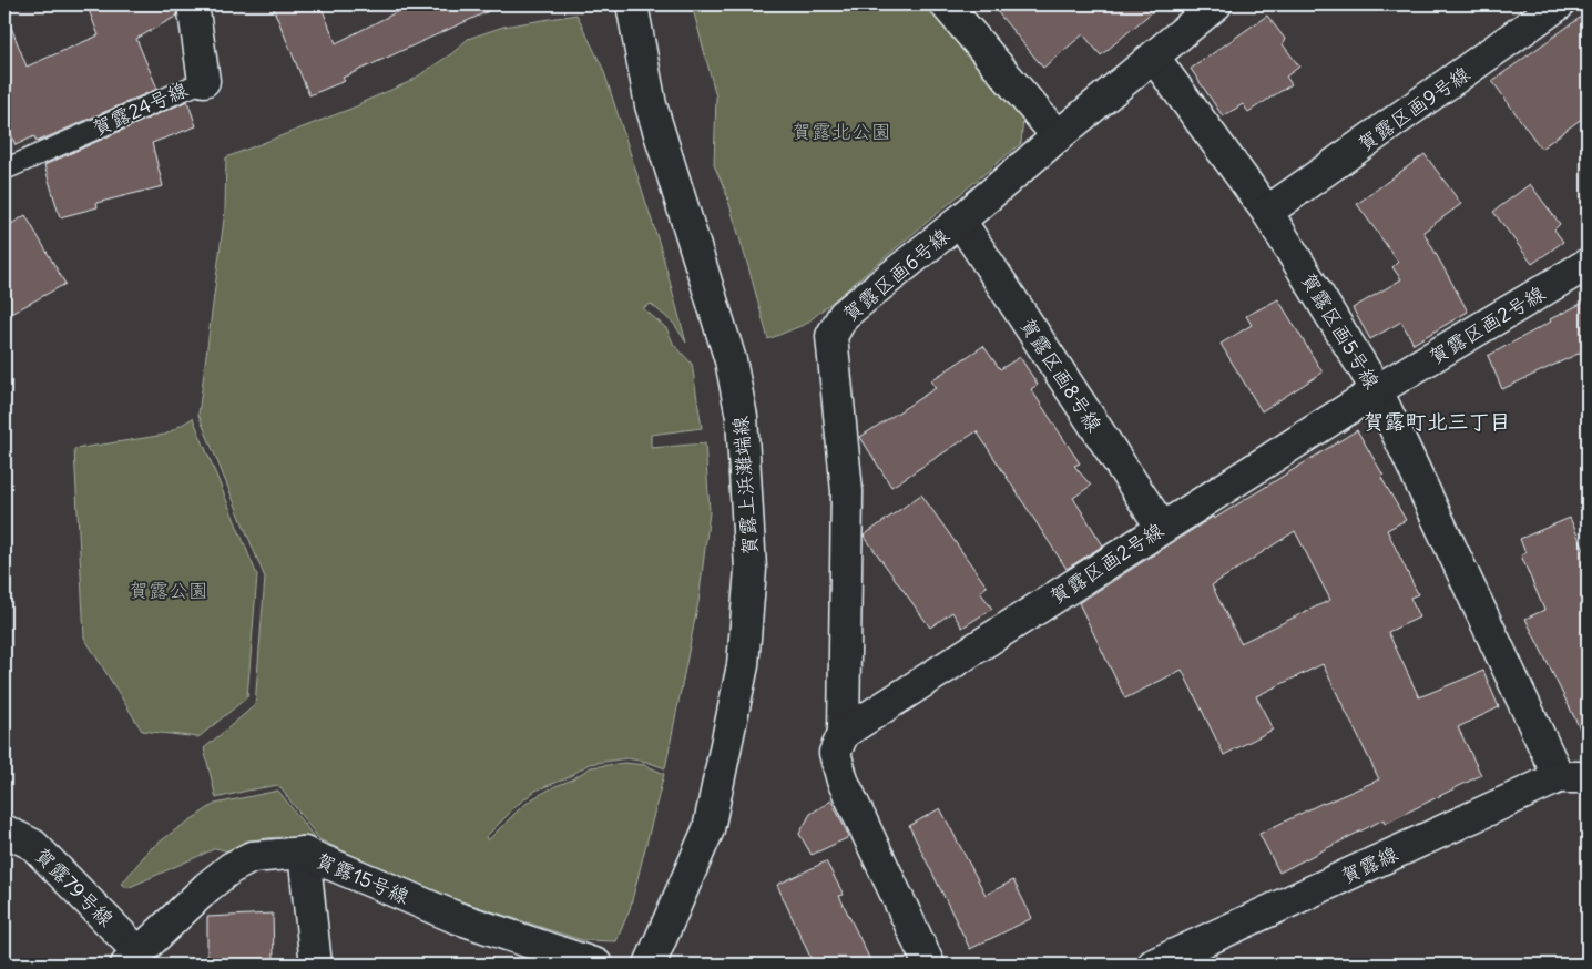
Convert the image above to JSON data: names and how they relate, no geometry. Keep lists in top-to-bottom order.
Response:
{
  "streets": {
    "street": [
      "賀露24号線",
      "賀露区画9号線",
      "賀露区画6号線",
      "賀露区画2号線",
      "賀露区画5号線",
      "賀露区画8号線",
      "賀露上浜灘端線",
      "賀露線",
      "賀露15号線",
      "賀露79号線"
    ]
  },
  "crossings": [
    ["賀露区画9号線", "賀露区画5号線"],
    ["賀露区画6号線", "賀露区画2号線"],
    ["賀露区画6号線", "賀露区画5号線"],
    ["賀露区画6号線", "賀露区画8号線"],
    ["賀露区画2号線", "賀露区画5号線"],
    ["賀露区画2号線", "賀露区画8号線"],
    ["賀露区画5号線", "賀露線"],
    ["賀露15号線", "賀露79号線"]
  ],
  "districts": ["賀露町北三丁目"],
  "parks": ["賀露北公園", "賀露公園"]
}
